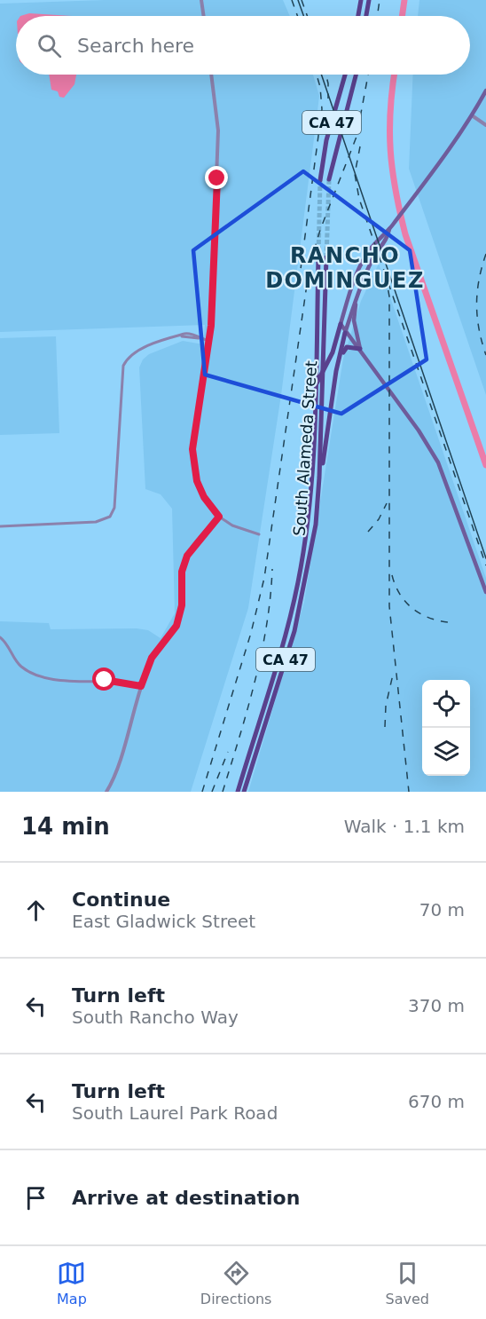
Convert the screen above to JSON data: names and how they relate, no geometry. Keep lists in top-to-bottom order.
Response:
{
  "streets": {
    "main road": ["CA 47", "South Alameda Street"]
  },
  "districts": ["RANCHO DOMINGUEZ"],
  "page": {
    "search": "Search here",
    "heading": ["14 min", "Walk · 1.1 km"],
    "list": [
      ["Continue", "East Gladwick Street", "70 m"],
      ["Turn left", "South Rancho Way", "370 m"],
      ["Turn left", "South Laurel Park Road", "670 m"],
      "Arrive at destination"
    ],
    "nav": ["Map", "Directions", "Saved"]
  }
}
